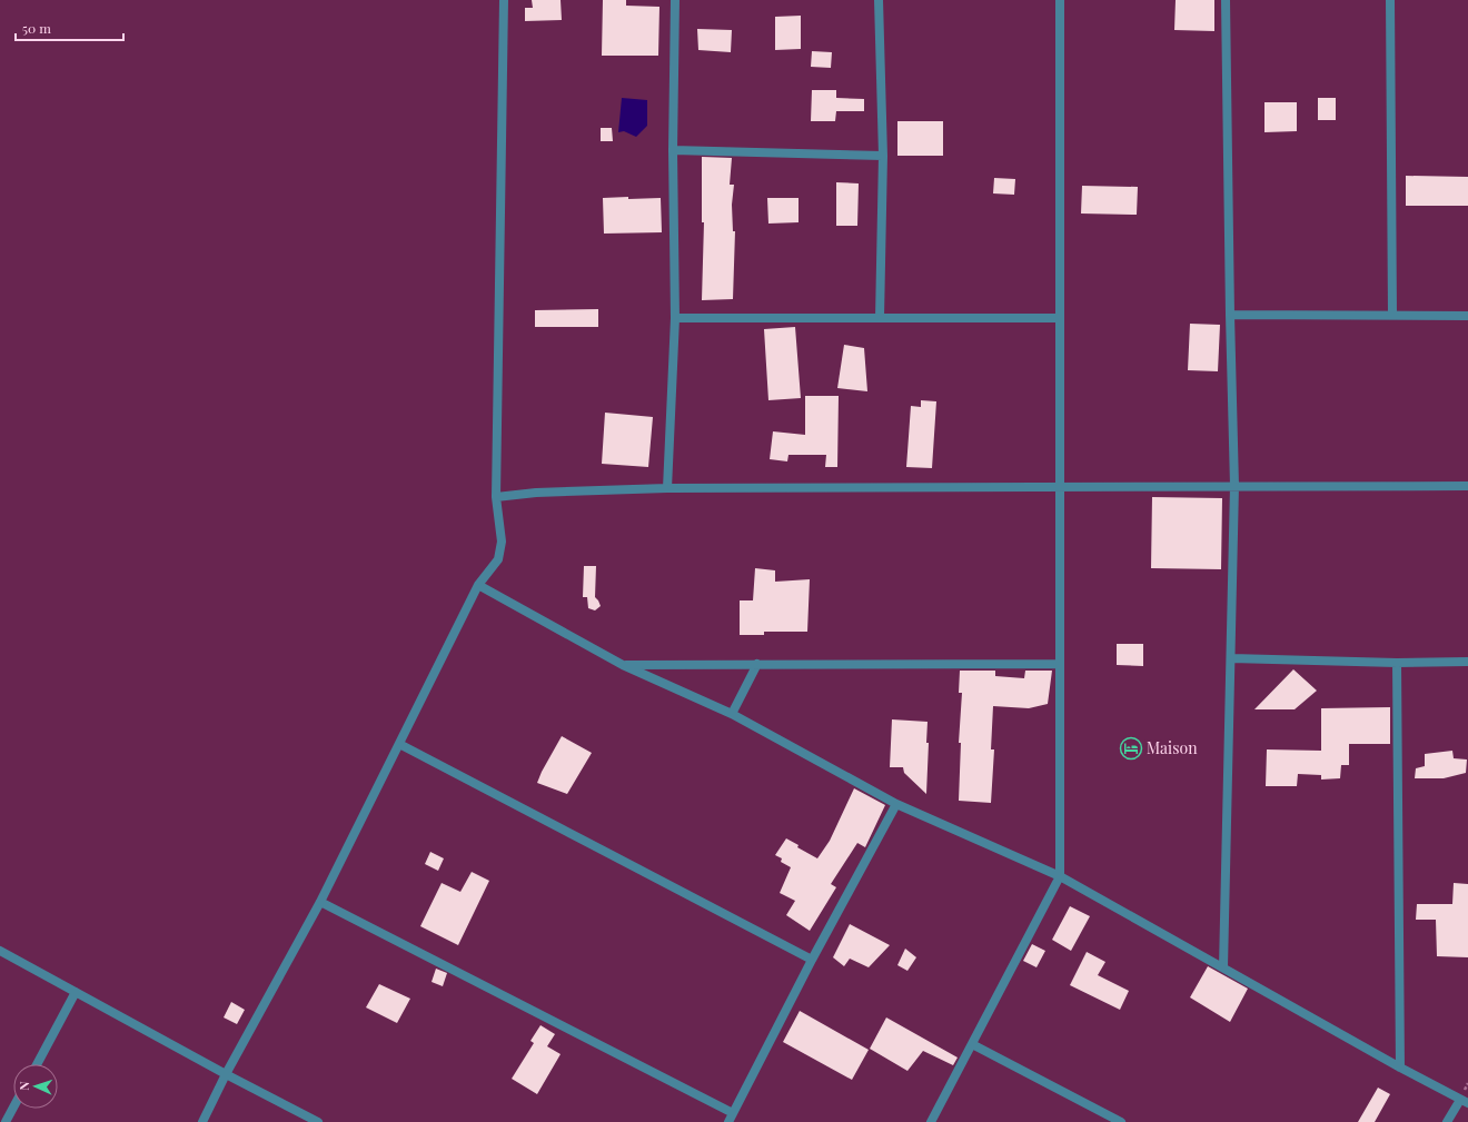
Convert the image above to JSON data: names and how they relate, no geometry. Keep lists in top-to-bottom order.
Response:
{
  "places": {
    "hotel": ["Maison"]
  },
  "scale_bar": "50 m",
  "north": "left"
}
